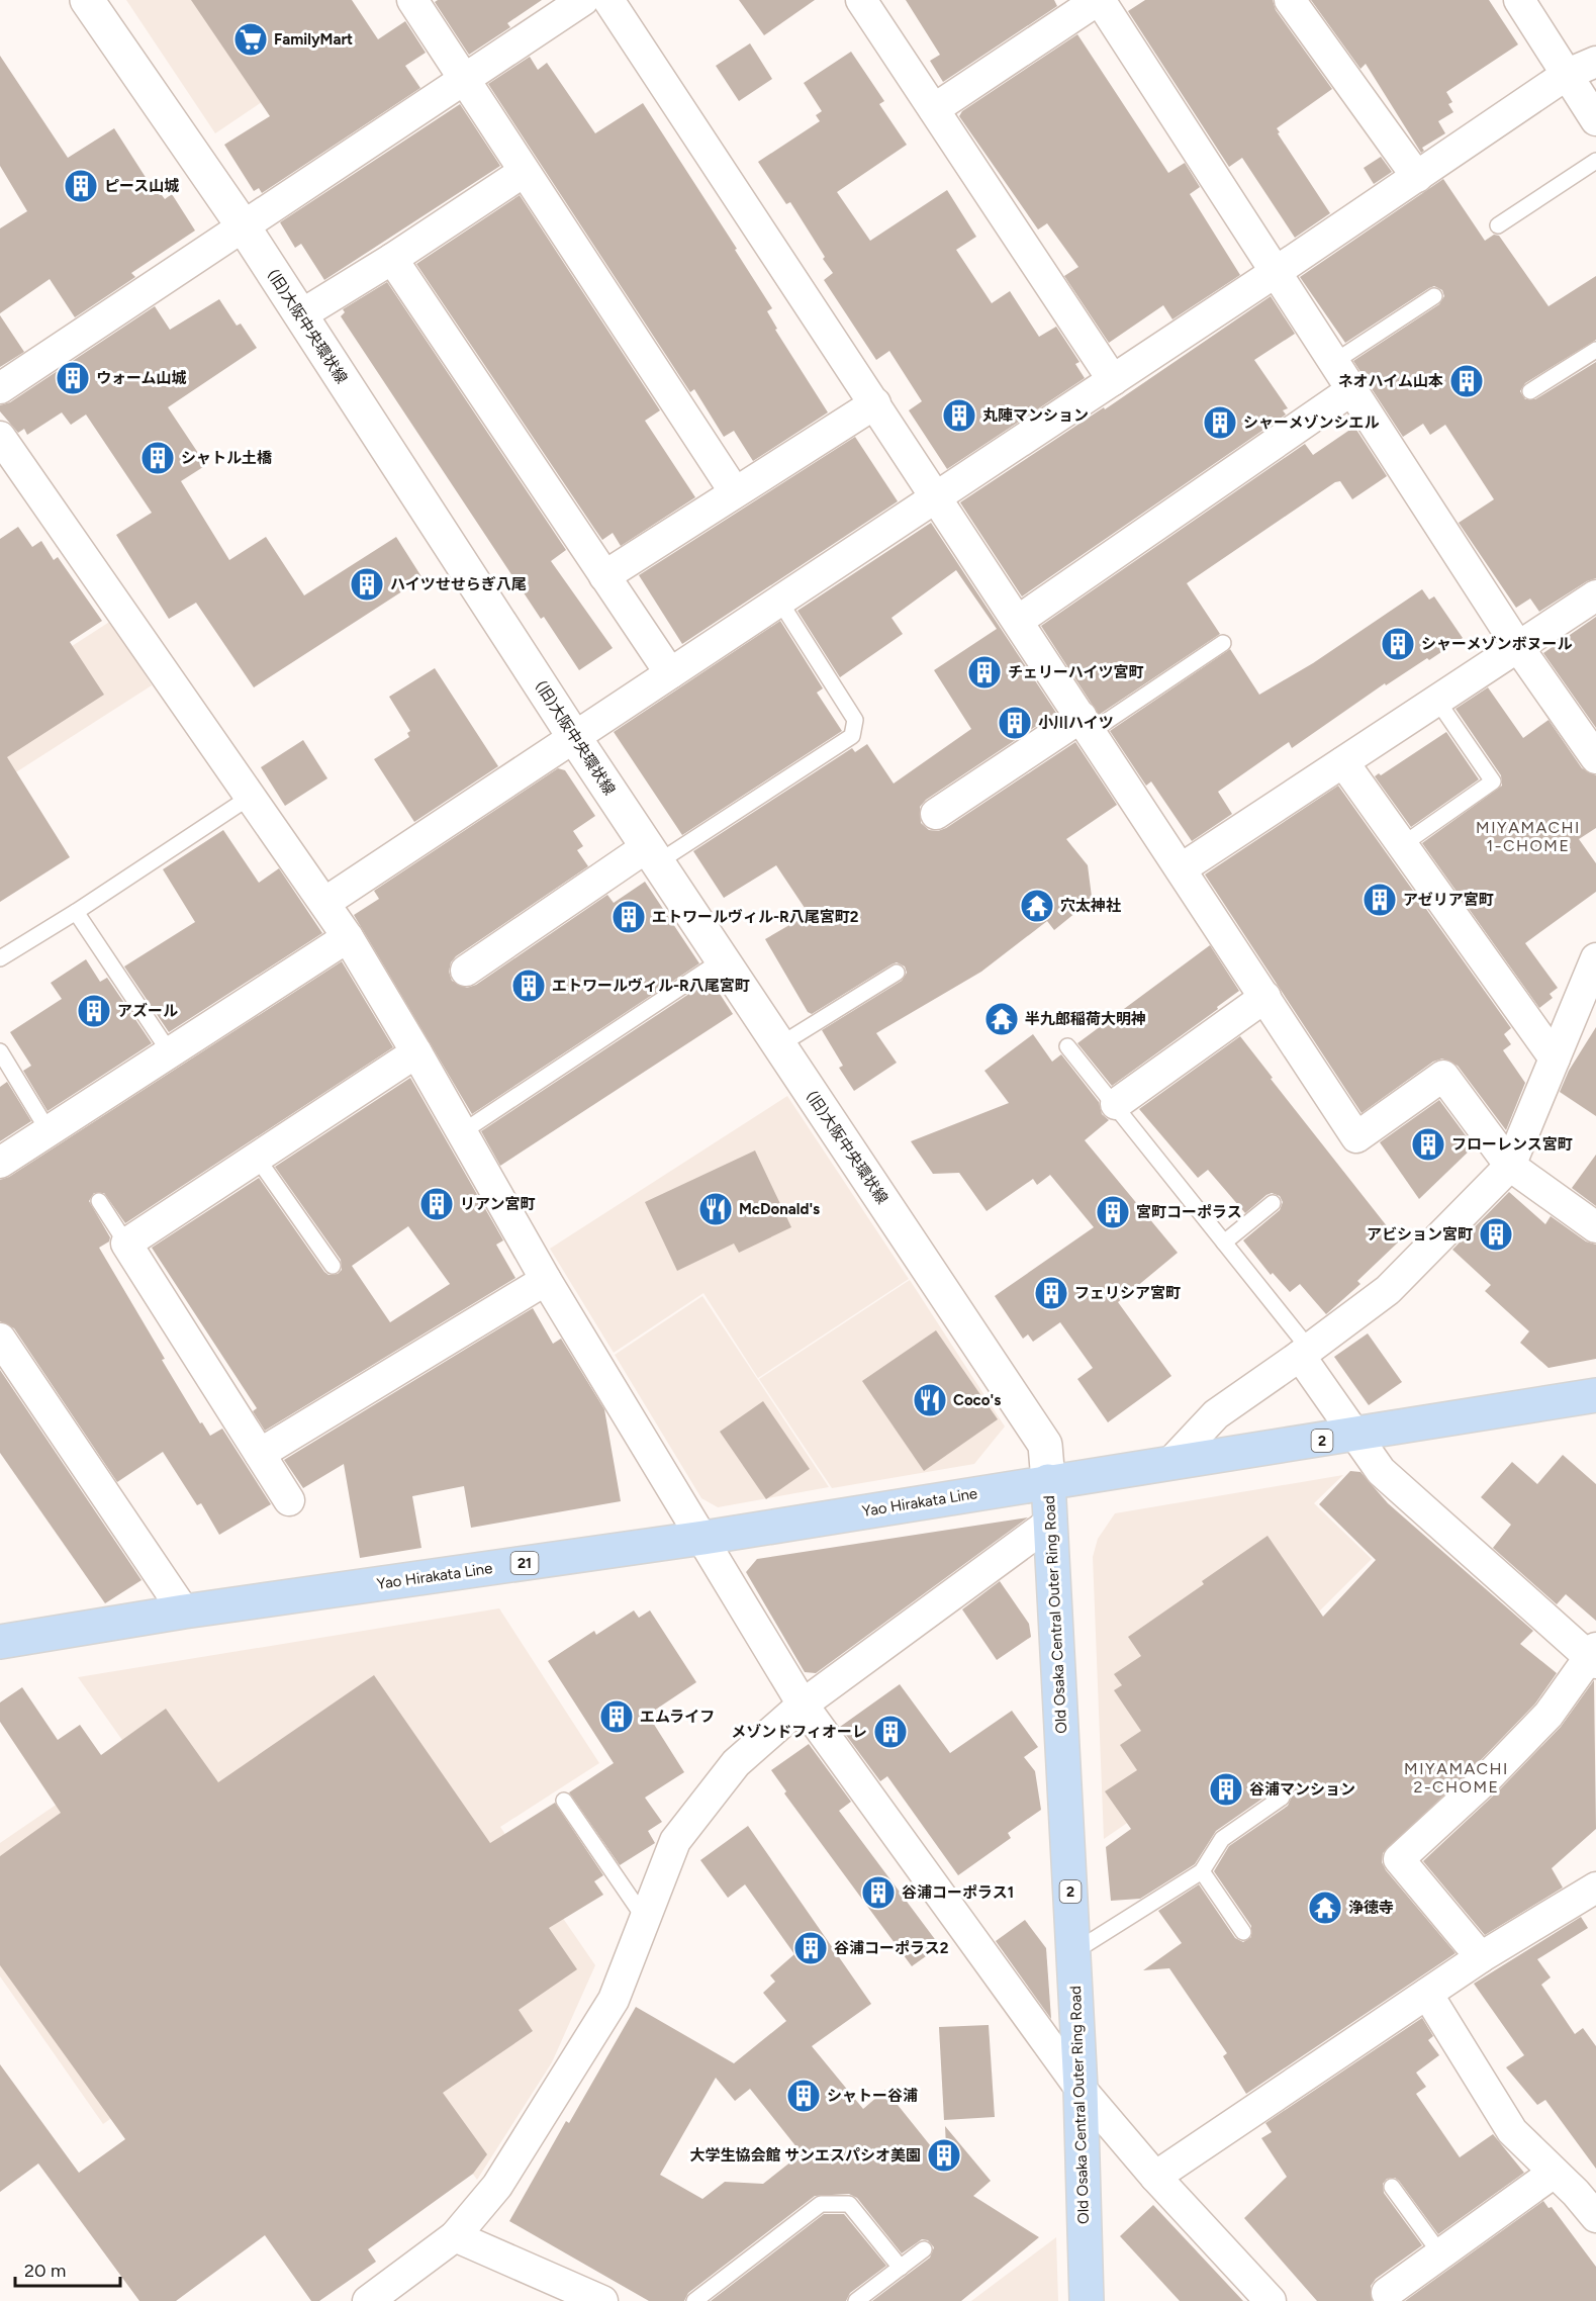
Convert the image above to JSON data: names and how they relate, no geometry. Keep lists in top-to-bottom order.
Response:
{
  "streets": {
    "main road": [
      "2",
      "Yao Hirakata Line",
      "21",
      "Old Osaka Central Outer Ring Road"
    ],
    "street": ["(旧)大阪中央環状線"]
  },
  "crossings": [
    ["(旧)大阪中央環状線", "Yao Hirakata Line"],
    ["(旧)大阪中央環状線", "Old Osaka Central Outer Ring Road"],
    ["Yao Hirakata Line", "Old Osaka Central Outer Ring Road"]
  ],
  "districts": ["MIYAMACHI 1-CHOME", "MIYAMACHI 2-CHOME"],
  "places": {
    "supermarket": ["FamilyMart"],
    "building": [
      "ピース山城",
      "ウォーム山城",
      "ネオハイム山本",
      "丸陣マンション",
      "シャーメゾンシエル",
      "シャトル土橋",
      "ハイツせせらぎ八尾",
      "シャーメゾンボヌール",
      "チェリーハイツ宮町",
      "小川ハイツ",
      "アゼリア宮町",
      "エトワールヴィル-R八尾宮町2",
      "エトワールヴィル-R八尾宮町",
      "アズール",
      "フローレンス宮町",
      "リアン宮町",
      "宮町コーポラス",
      "アビション宮町",
      "フェリシア宮町",
      "エムライフ",
      "メゾンドフィオーレ",
      "谷浦マンション",
      "谷浦コーポラス1",
      "谷浦コーポラス2",
      "シャトー谷浦",
      "大学生協会館 サンエスパシオ美園"
    ],
    "temple": ["穴太神社", "半九郎稲荷大明神", "浄徳寺"],
    "restaurant": ["McDonald's", "Coco's"]
  },
  "scale_bar": "20 m"
}
